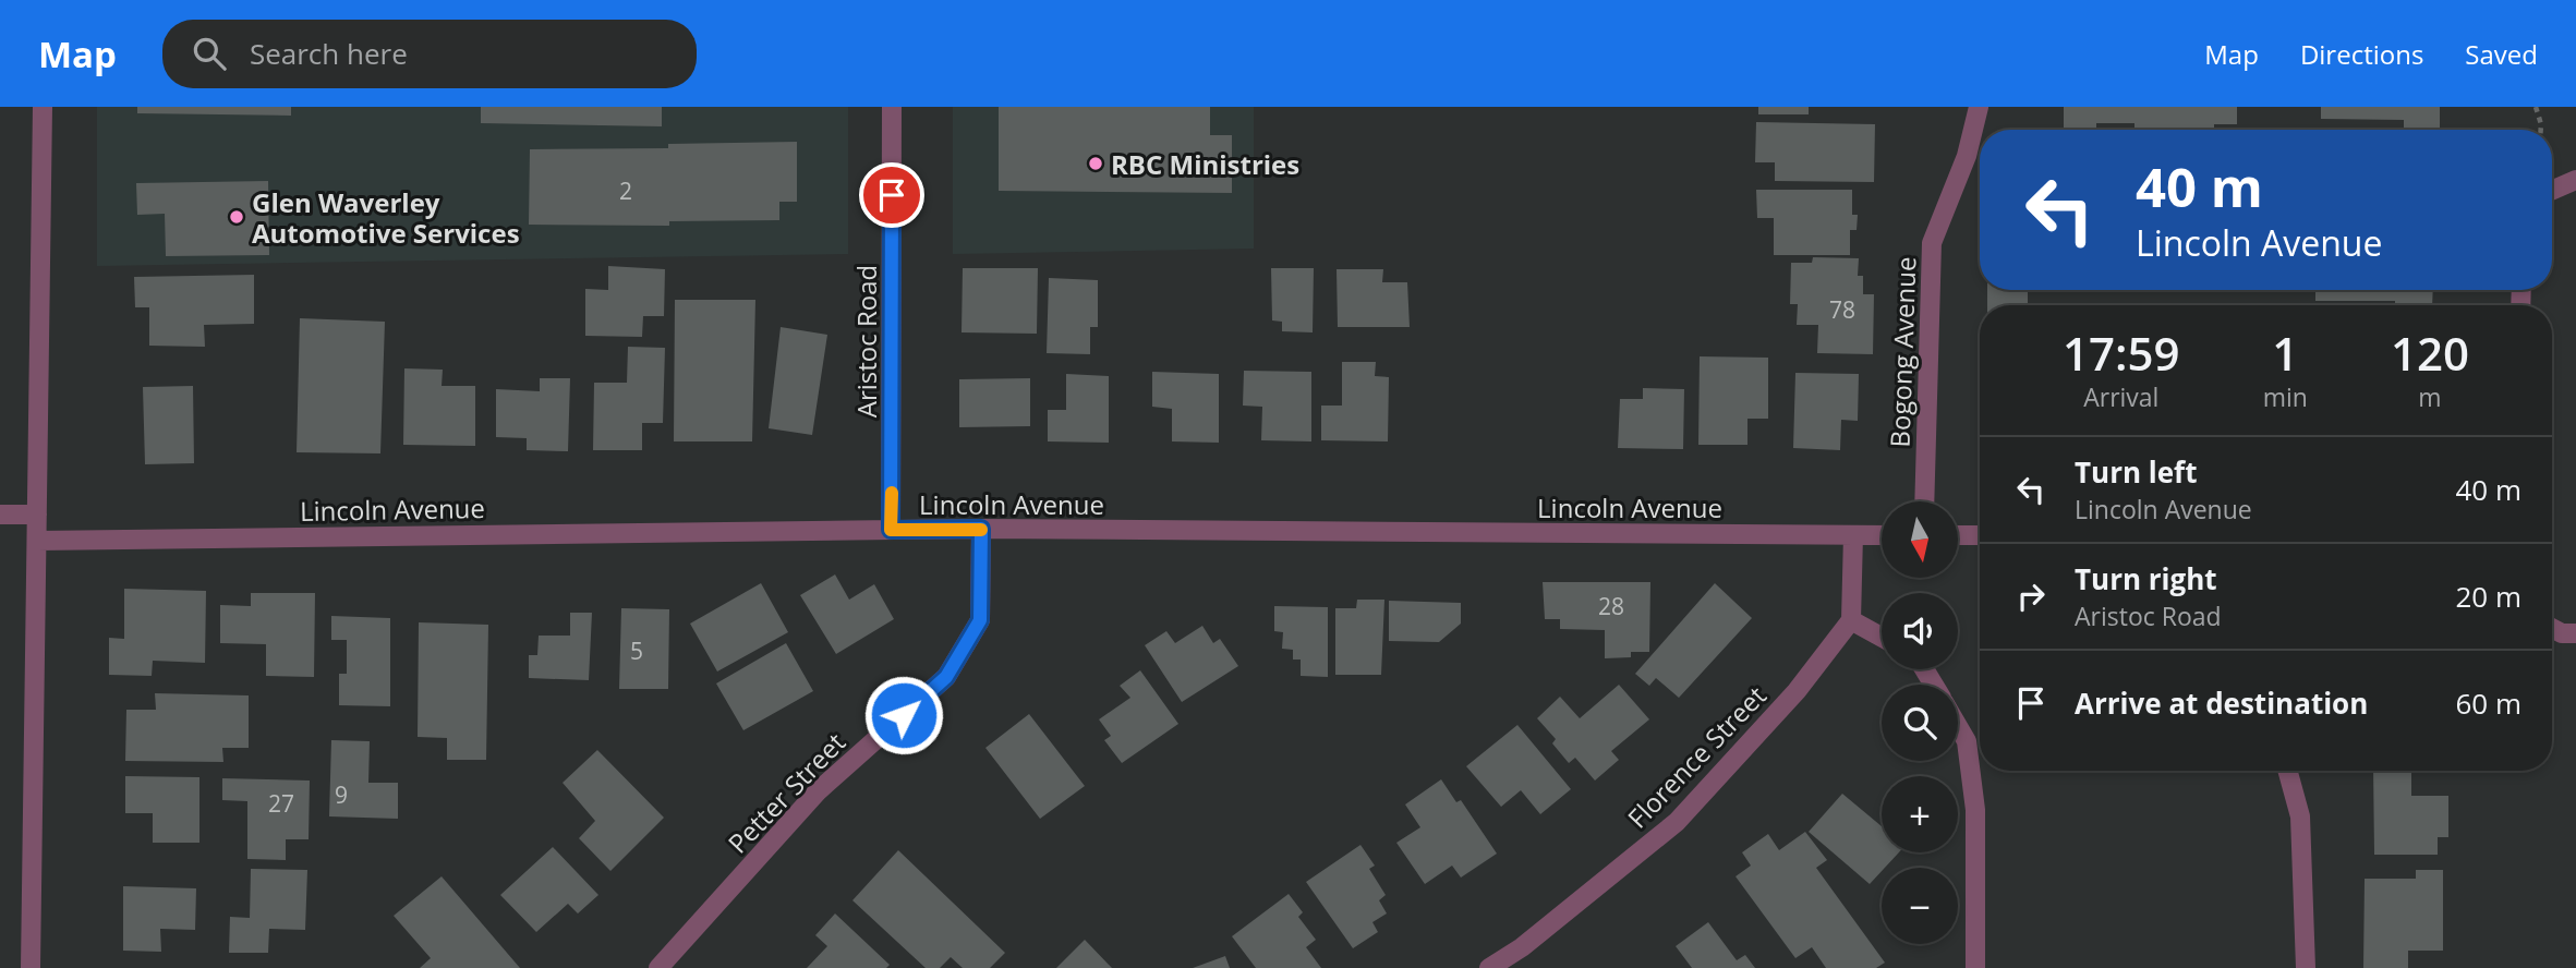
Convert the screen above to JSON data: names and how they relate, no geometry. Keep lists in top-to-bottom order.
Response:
{
  "streets": {
    "street": [
      "Aristoc Road",
      "Bogong Avenue",
      "Lincoln Avenue",
      "Florence Street",
      "Petter Street"
    ]
  },
  "crossings": [
    ["Aristoc Road", "Lincoln Avenue"],
    ["Lincoln Avenue", "Petter Street"]
  ],
  "places": ["RBC Ministries", "Glen Waverley Automotive Services"],
  "house_numbers": [
    "2",
    "78",
    "28",
    "5",
    "9",
    "27"
  ],
  "north": "bottom",
  "page": {
    "header": "Map",
    "search": "Search here",
    "nav": ["Map", "Directions", "Saved"],
    "turn": ["40 m", "Lincoln Avenue"],
    "eta": [
      "17:59",
      "Arrival",
      "1",
      "min",
      "120",
      "m"
    ],
    "list": [
      {
        "name": "Turn left",
        "note": "Lincoln Avenue",
        "value": "40 m"
      },
      {
        "name": "Turn right",
        "note": "Aristoc Road",
        "value": "20 m"
      },
      {
        "name": "Arrive at destination",
        "value": "60 m"
      }
    ],
    "map_buttons": ["+", "−"]
  }
}
